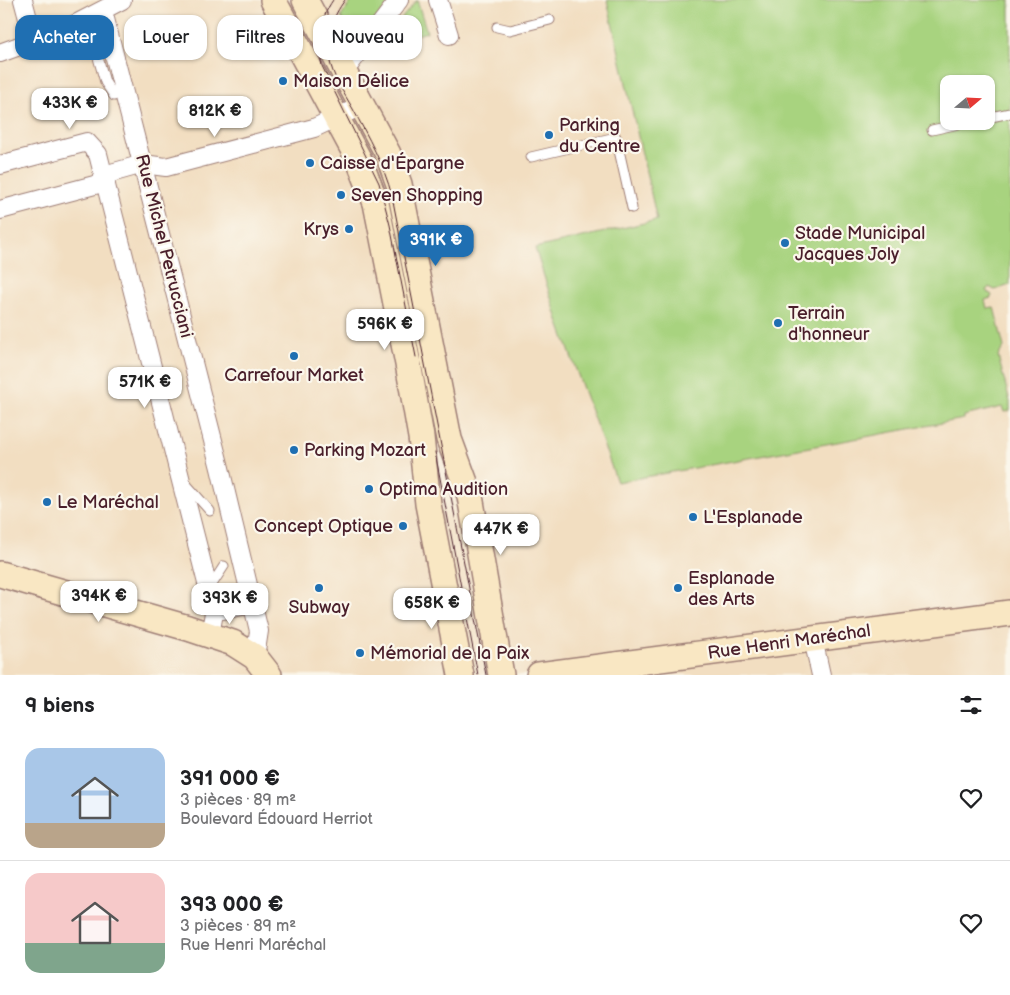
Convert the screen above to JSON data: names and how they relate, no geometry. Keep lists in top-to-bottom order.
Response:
{
  "streets": {
    "main road": ["Rue Henri Maréchal"],
    "street": ["Rue Michel Petrucciani"]
  },
  "places": [
    "Maison Délice",
    "Parking du Centre",
    "Caisse d'Épargne",
    "Seven Shopping",
    "Krys",
    "Stade Municipal Jacques Joly",
    "Terrain d'honneur",
    "Carrefour Market",
    "Parking Mozart",
    "Optima Audition",
    "Le Maréchal",
    "L'Esplanade",
    "Concept Optique",
    "Subway",
    "Esplanade des Arts",
    "Mémorial de la Paix"
  ],
  "north": "right",
  "page": {
    "chip": [
      "Acheter",
      "Louer",
      "Filtres",
      "Nouveau"
    ],
    "price": [
      "433K €",
      "812K €",
      "391K €",
      "596K €",
      "571K €",
      "447K €",
      "394K €",
      "393K €",
      "658K €"
    ],
    "heading": "9 biens",
    "list": [
      {
        "name": "391 000 €",
        "note": "3 pièces · 89 m² · Boulevard Édouard Herriot"
      },
      {
        "name": "393 000 €",
        "note": "3 pièces · 89 m² · Rue Henri Maréchal"
      }
    ]
  }
}
